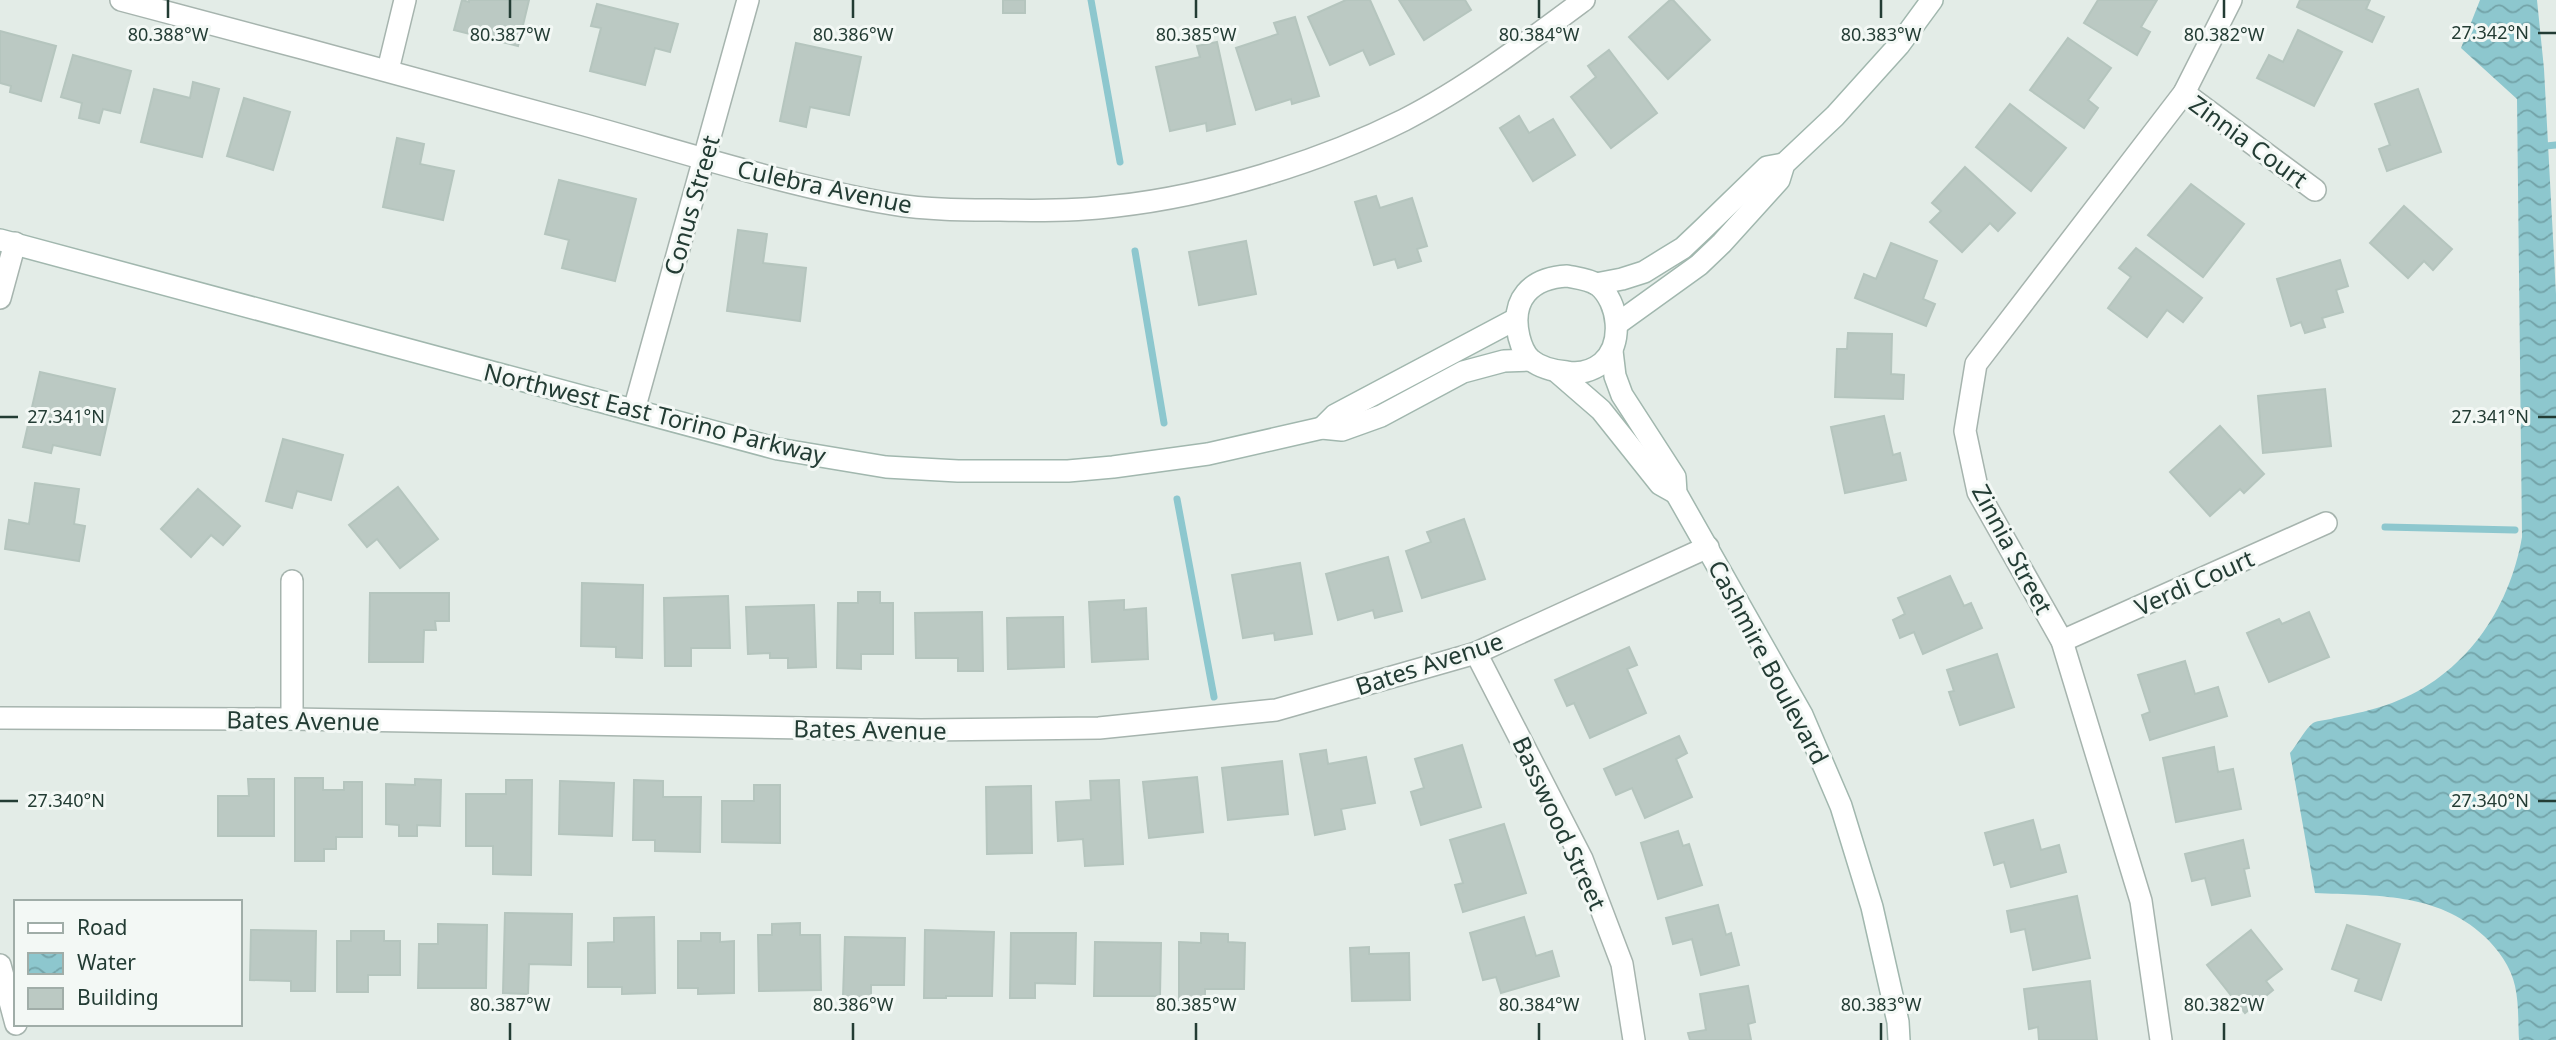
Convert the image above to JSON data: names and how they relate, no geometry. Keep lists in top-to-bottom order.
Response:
{
  "streets": {
    "street": [
      "Zinnia Court",
      "Culebra Avenue",
      "Conus Street",
      "Northwest East Torino Parkway",
      "Zinnia Street",
      "Verdi Court",
      "Cashmire Boulevard",
      "Bates Avenue",
      "Basswood Street"
    ]
  },
  "crossings": [
    ["Zinnia Court", "Zinnia Street"],
    ["Culebra Avenue", "Conus Street"],
    ["Conus Street", "Northwest East Torino Parkway"],
    ["Northwest East Torino Parkway", "Cashmire Boulevard"],
    ["Zinnia Street", "Verdi Court"],
    ["Cashmire Boulevard", "Bates Avenue"],
    ["Bates Avenue", "Basswood Street"]
  ],
  "legend": ["Road", "Water", "Building"],
  "coordinates": [
    "27.342°N",
    "80.388°W",
    "80.387°W",
    "80.386°W",
    "80.385°W",
    "80.384°W",
    "80.383°W",
    "80.382°W",
    "27.341°N",
    "27.340°N"
  ]
}
